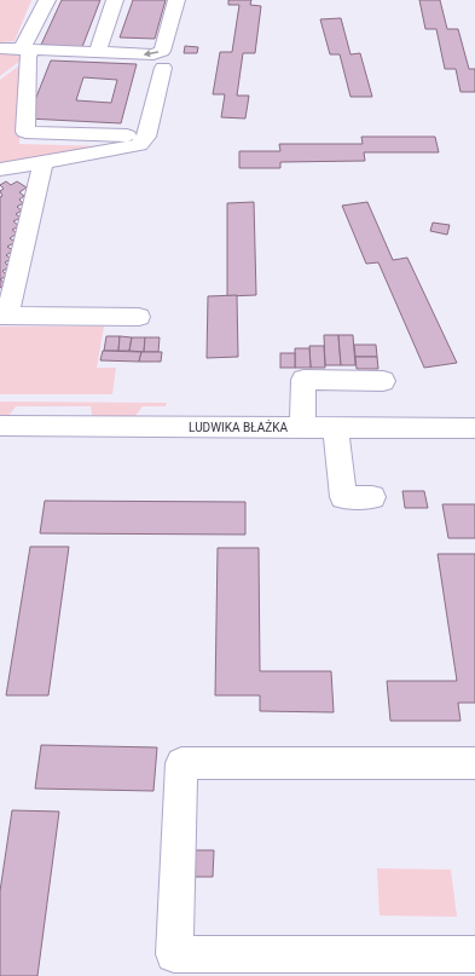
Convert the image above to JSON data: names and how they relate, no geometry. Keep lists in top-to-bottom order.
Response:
{
  "streets": {
    "street": ["LUDWIKA BŁAŻKA"]
  }
}
